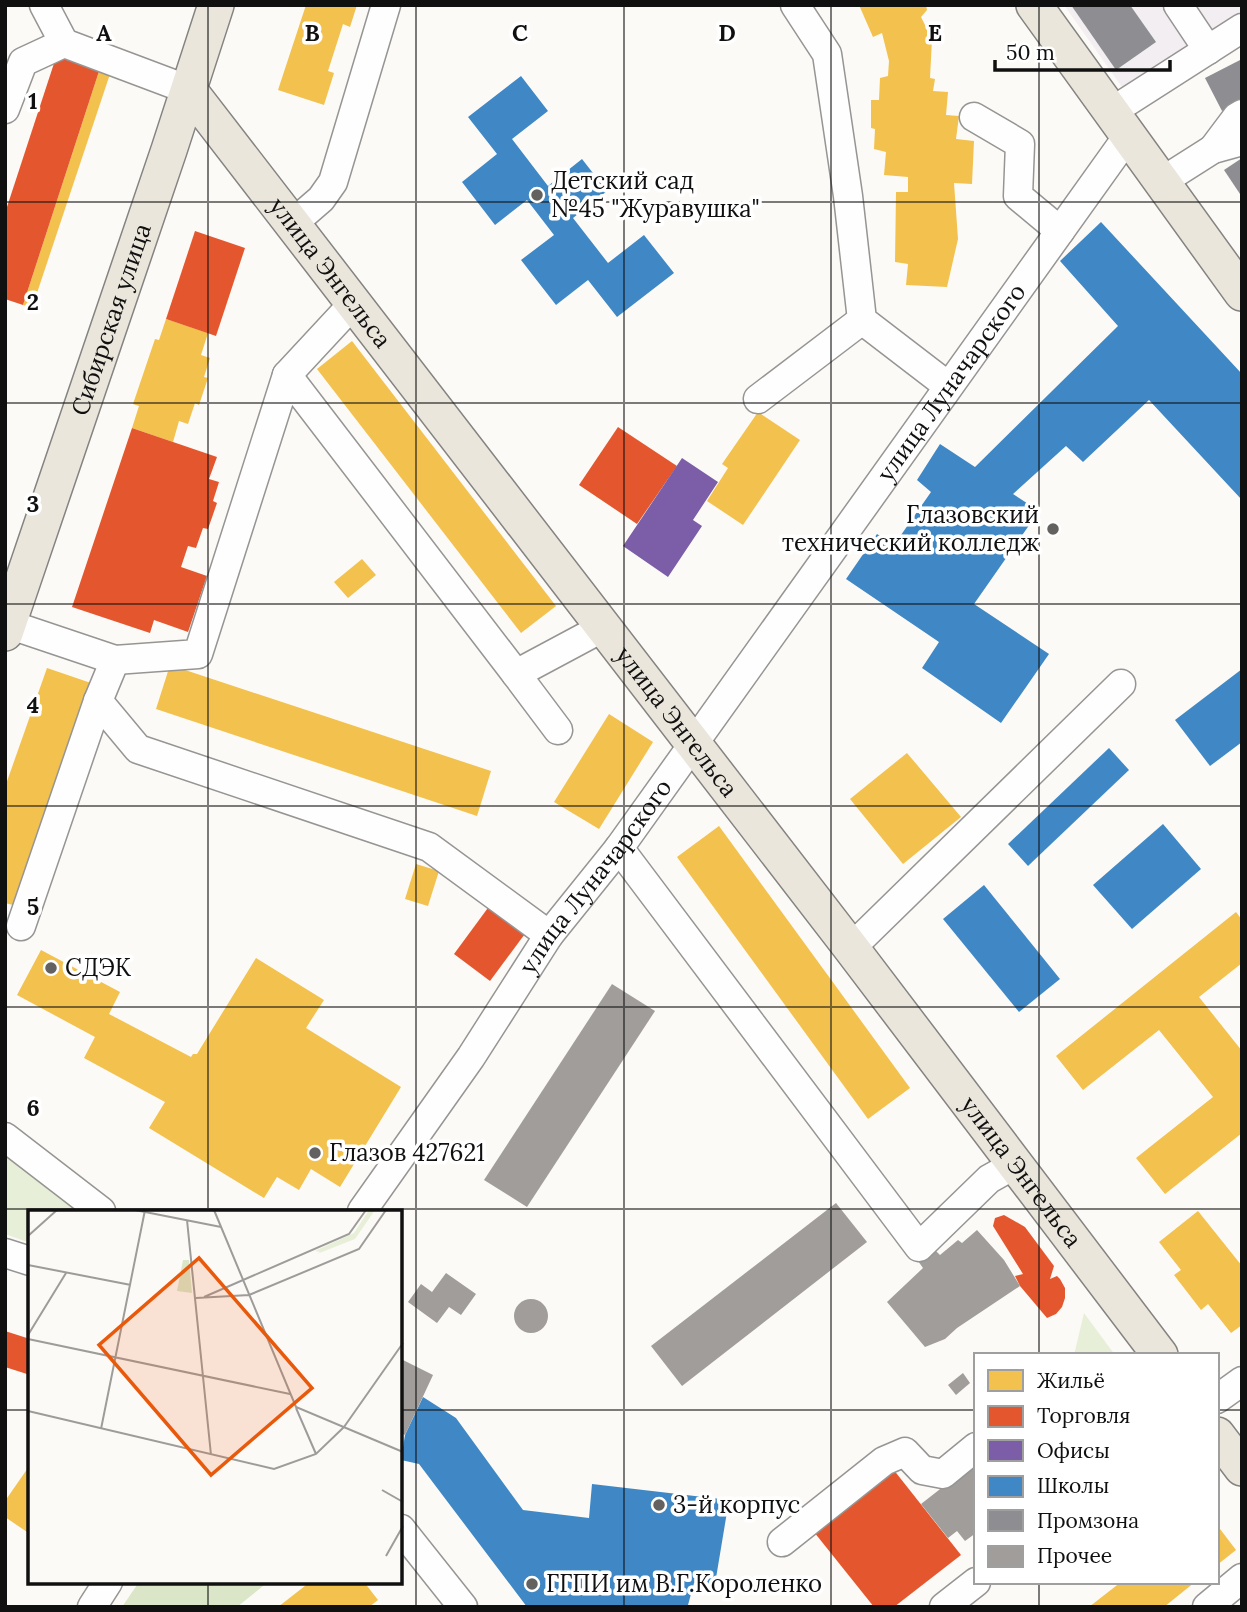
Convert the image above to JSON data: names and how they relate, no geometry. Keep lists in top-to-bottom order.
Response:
{
  "streets": {
    "main road": ["улица Энгельса", "Сибирская улица"],
    "street": ["улица Луначарского"]
  },
  "crossings": [
    ["улица Энгельса", "Сибирская улица"],
    ["улица Энгельса", "улица Луначарского"]
  ],
  "places": [
    "Детский сад №45 \"Журавушка\"",
    "Глазовский технический колледж",
    "СДЭК",
    "Глазов 427621",
    "3-й корпус",
    "ГГПИ им В.Г.Короленко"
  ],
  "legend": [
    "Жильё",
    "Торговля",
    "Офисы",
    "Школы",
    "Промзона",
    "Прочее"
  ],
  "scale_bar": "50 m",
  "grid": {
    "columns": [
      "A",
      "B",
      "C",
      "D",
      "E"
    ],
    "rows": [
      "1",
      "2",
      "3",
      "4",
      "5",
      "6"
    ]
  }
}
